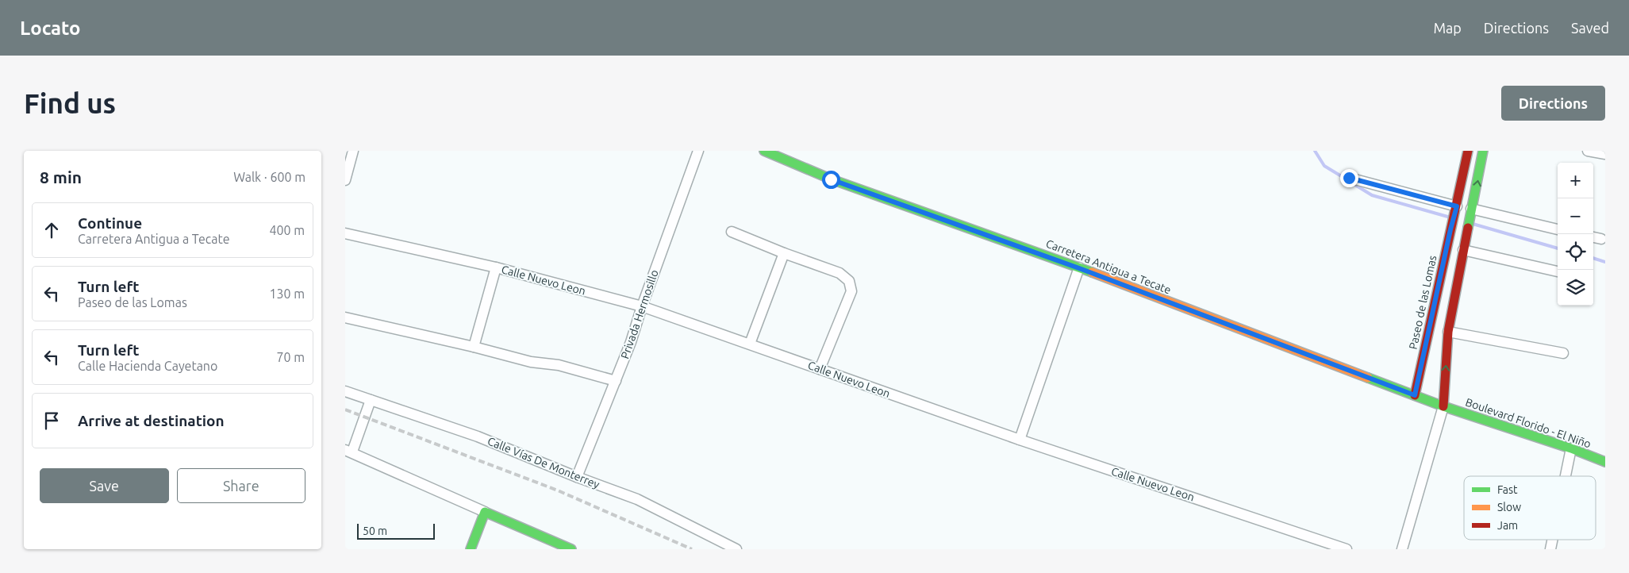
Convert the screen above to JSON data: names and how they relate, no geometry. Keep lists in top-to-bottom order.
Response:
{
  "streets": {
    "main road": ["Carretera Antigua a Tecate", "Paseo de las Lomas", "Boulevard Florido - El Niño"],
    "street": ["Calle Nuevo Leon", "Privada Hermosillo", "Calle Vías De Monterrey"]
  },
  "crossings": [
    ["Carretera Antigua a Tecate", "Paseo de las Lomas"],
    ["Carretera Antigua a Tecate", "Boulevard Florido - El Niño"],
    ["Calle Nuevo Leon", "Privada Hermosillo"],
    ["Privada Hermosillo", "Calle Vías De Monterrey"]
  ],
  "legend": ["Fast", "Slow", "Jam"],
  "scale_bar": "50 m",
  "page": {
    "header": "Locato",
    "nav": ["Map", "Directions", "Saved"],
    "buttons": [
      "Directions",
      ["Save", "Share"]
    ],
    "title": "Find us",
    "heading": ["8 min", "Walk · 600 m"],
    "map_buttons": ["+", "−"],
    "list": [
      ["Continue", "Carretera Antigua a Tecate", "400 m"],
      ["Turn left", "Paseo de las Lomas", "130 m"],
      ["Turn left", "Calle Hacienda Cayetano", "70 m"],
      "Arrive at destination"
    ],
    "scale": "50 m"
  }
}
